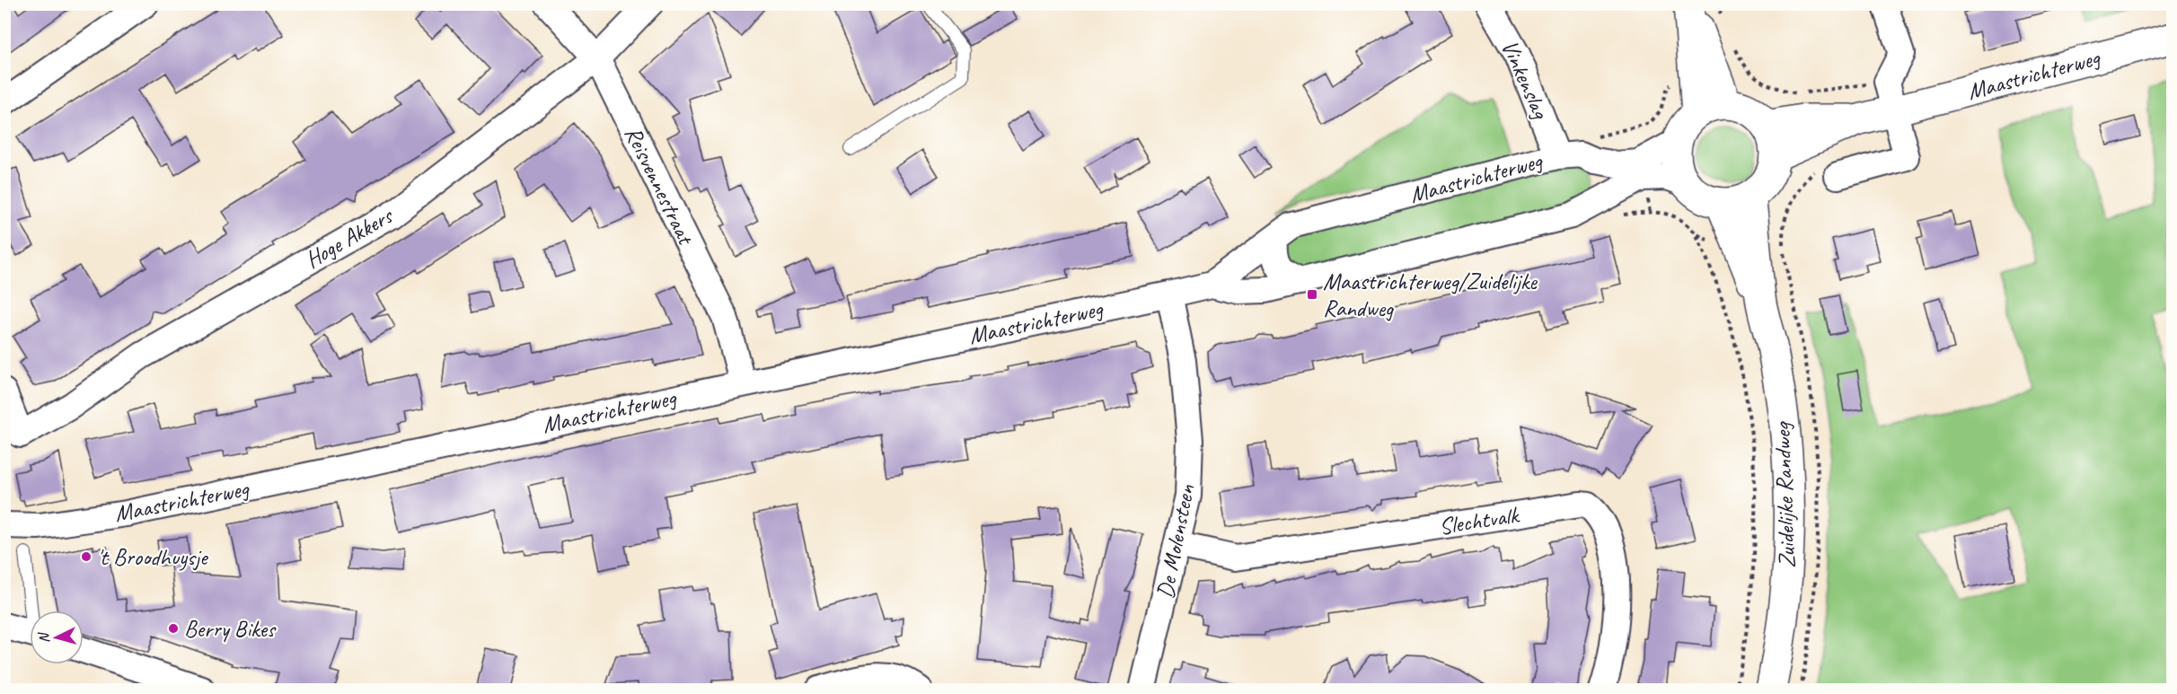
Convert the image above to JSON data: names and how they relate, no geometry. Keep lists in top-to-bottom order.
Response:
{
  "streets": {
    "main road": ["Maastrichterweg", "Zuidelijke Randweg"],
    "street": [
      "Vinkenslag",
      "Reisvennestraat",
      "Hoge Akkers",
      "Slechtvalk",
      "De Molensteen"
    ]
  },
  "crossings": [
    ["Maastrichterweg", "Vinkenslag"],
    ["Maastrichterweg", "Reisvennestraat"],
    ["Maastrichterweg", "Zuidelijke Randweg"],
    ["Maastrichterweg", "De Molensteen"],
    ["Reisvennestraat", "Hoge Akkers"],
    ["Slechtvalk", "De Molensteen"]
  ],
  "places": {
    "transit": ["Maastrichterweg/Zuidelijke Randweg"],
    "other": ["'t Broodhuysje", "Berry Bikes"]
  },
  "north": "left"
}
